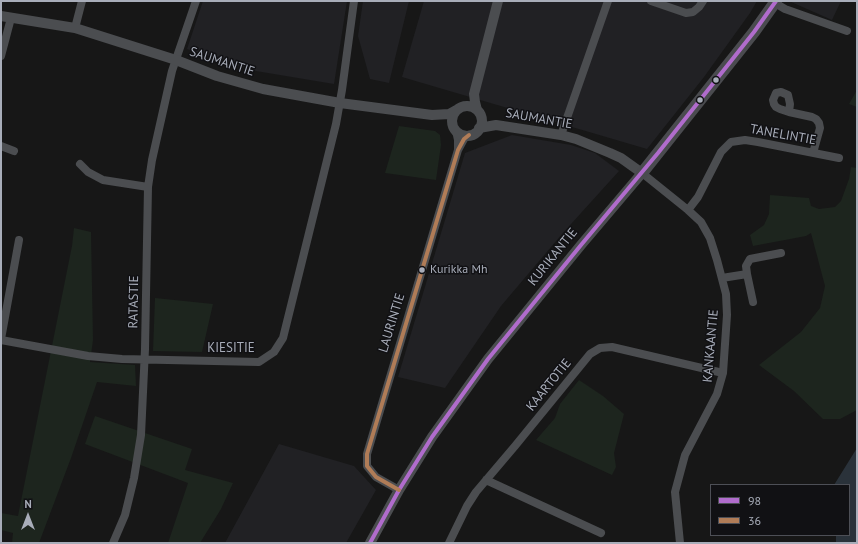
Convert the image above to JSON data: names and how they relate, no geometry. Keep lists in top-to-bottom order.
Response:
{
  "streets": {
    "main road": ["KURIKANTIE"],
    "street": [
      "SAUMANTIE",
      "TANELINTIE",
      "RATASTIE",
      "LAURINTIE",
      "KANKAANTIE",
      "KIESITIE",
      "KAARTOTIE"
    ]
  },
  "crossings": [
    ["SAUMANTIE", "KURIKANTIE"],
    ["SAUMANTIE", "RATASTIE"],
    ["SAUMANTIE", "LAURINTIE"],
    ["SAUMANTIE", "KANKAANTIE"],
    ["SAUMANTIE", "KIESITIE"],
    ["TANELINTIE", "KANKAANTIE"],
    ["KURIKANTIE", "LAURINTIE"],
    ["KURIKANTIE", "KANKAANTIE"],
    ["RATASTIE", "KIESITIE"],
    ["KANKAANTIE", "KAARTOTIE"]
  ],
  "places": ["Kurikka Mh"],
  "lines": ["transit line 98", "transit line 36"],
  "legend": ["98", "36"],
  "north": "top"
}
